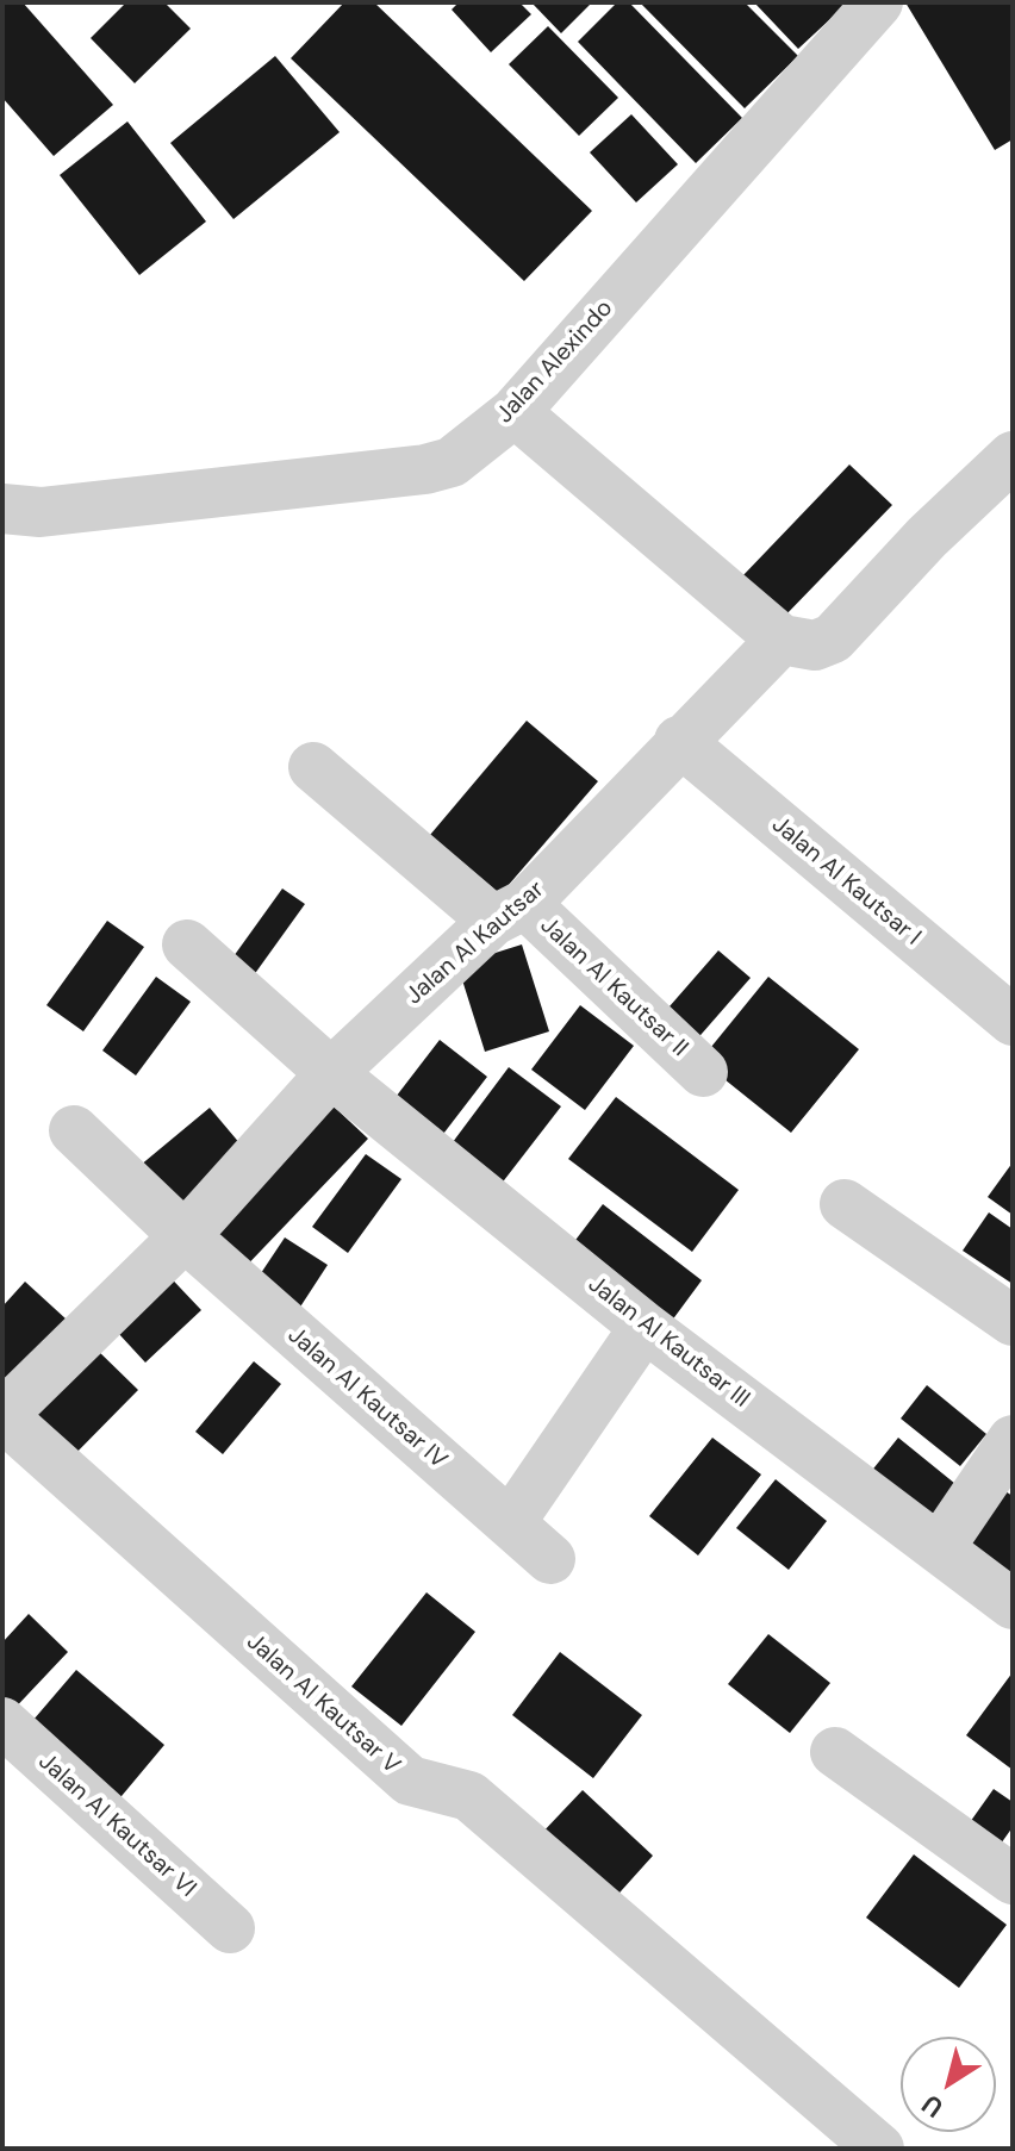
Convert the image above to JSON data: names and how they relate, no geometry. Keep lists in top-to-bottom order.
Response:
{
  "streets": {
    "street": [
      "Jalan Alexindo",
      "Jalan Al Kautsar I",
      "Jalan Al Kautsar",
      "Jalan Al Kautsar II",
      "Jalan Al Kautsar III",
      "Jalan Al Kautsar IV",
      "Jalan Al Kautsar V",
      "Jalan Al Kautsar VI"
    ]
  },
  "crossings": [
    ["Jalan Al Kautsar I", "Jalan Al Kautsar"],
    ["Jalan Al Kautsar", "Jalan Al Kautsar II"],
    ["Jalan Al Kautsar", "Jalan Al Kautsar III"],
    ["Jalan Al Kautsar", "Jalan Al Kautsar IV"],
    ["Jalan Al Kautsar", "Jalan Al Kautsar V"]
  ],
  "north": "bottom left"
}
